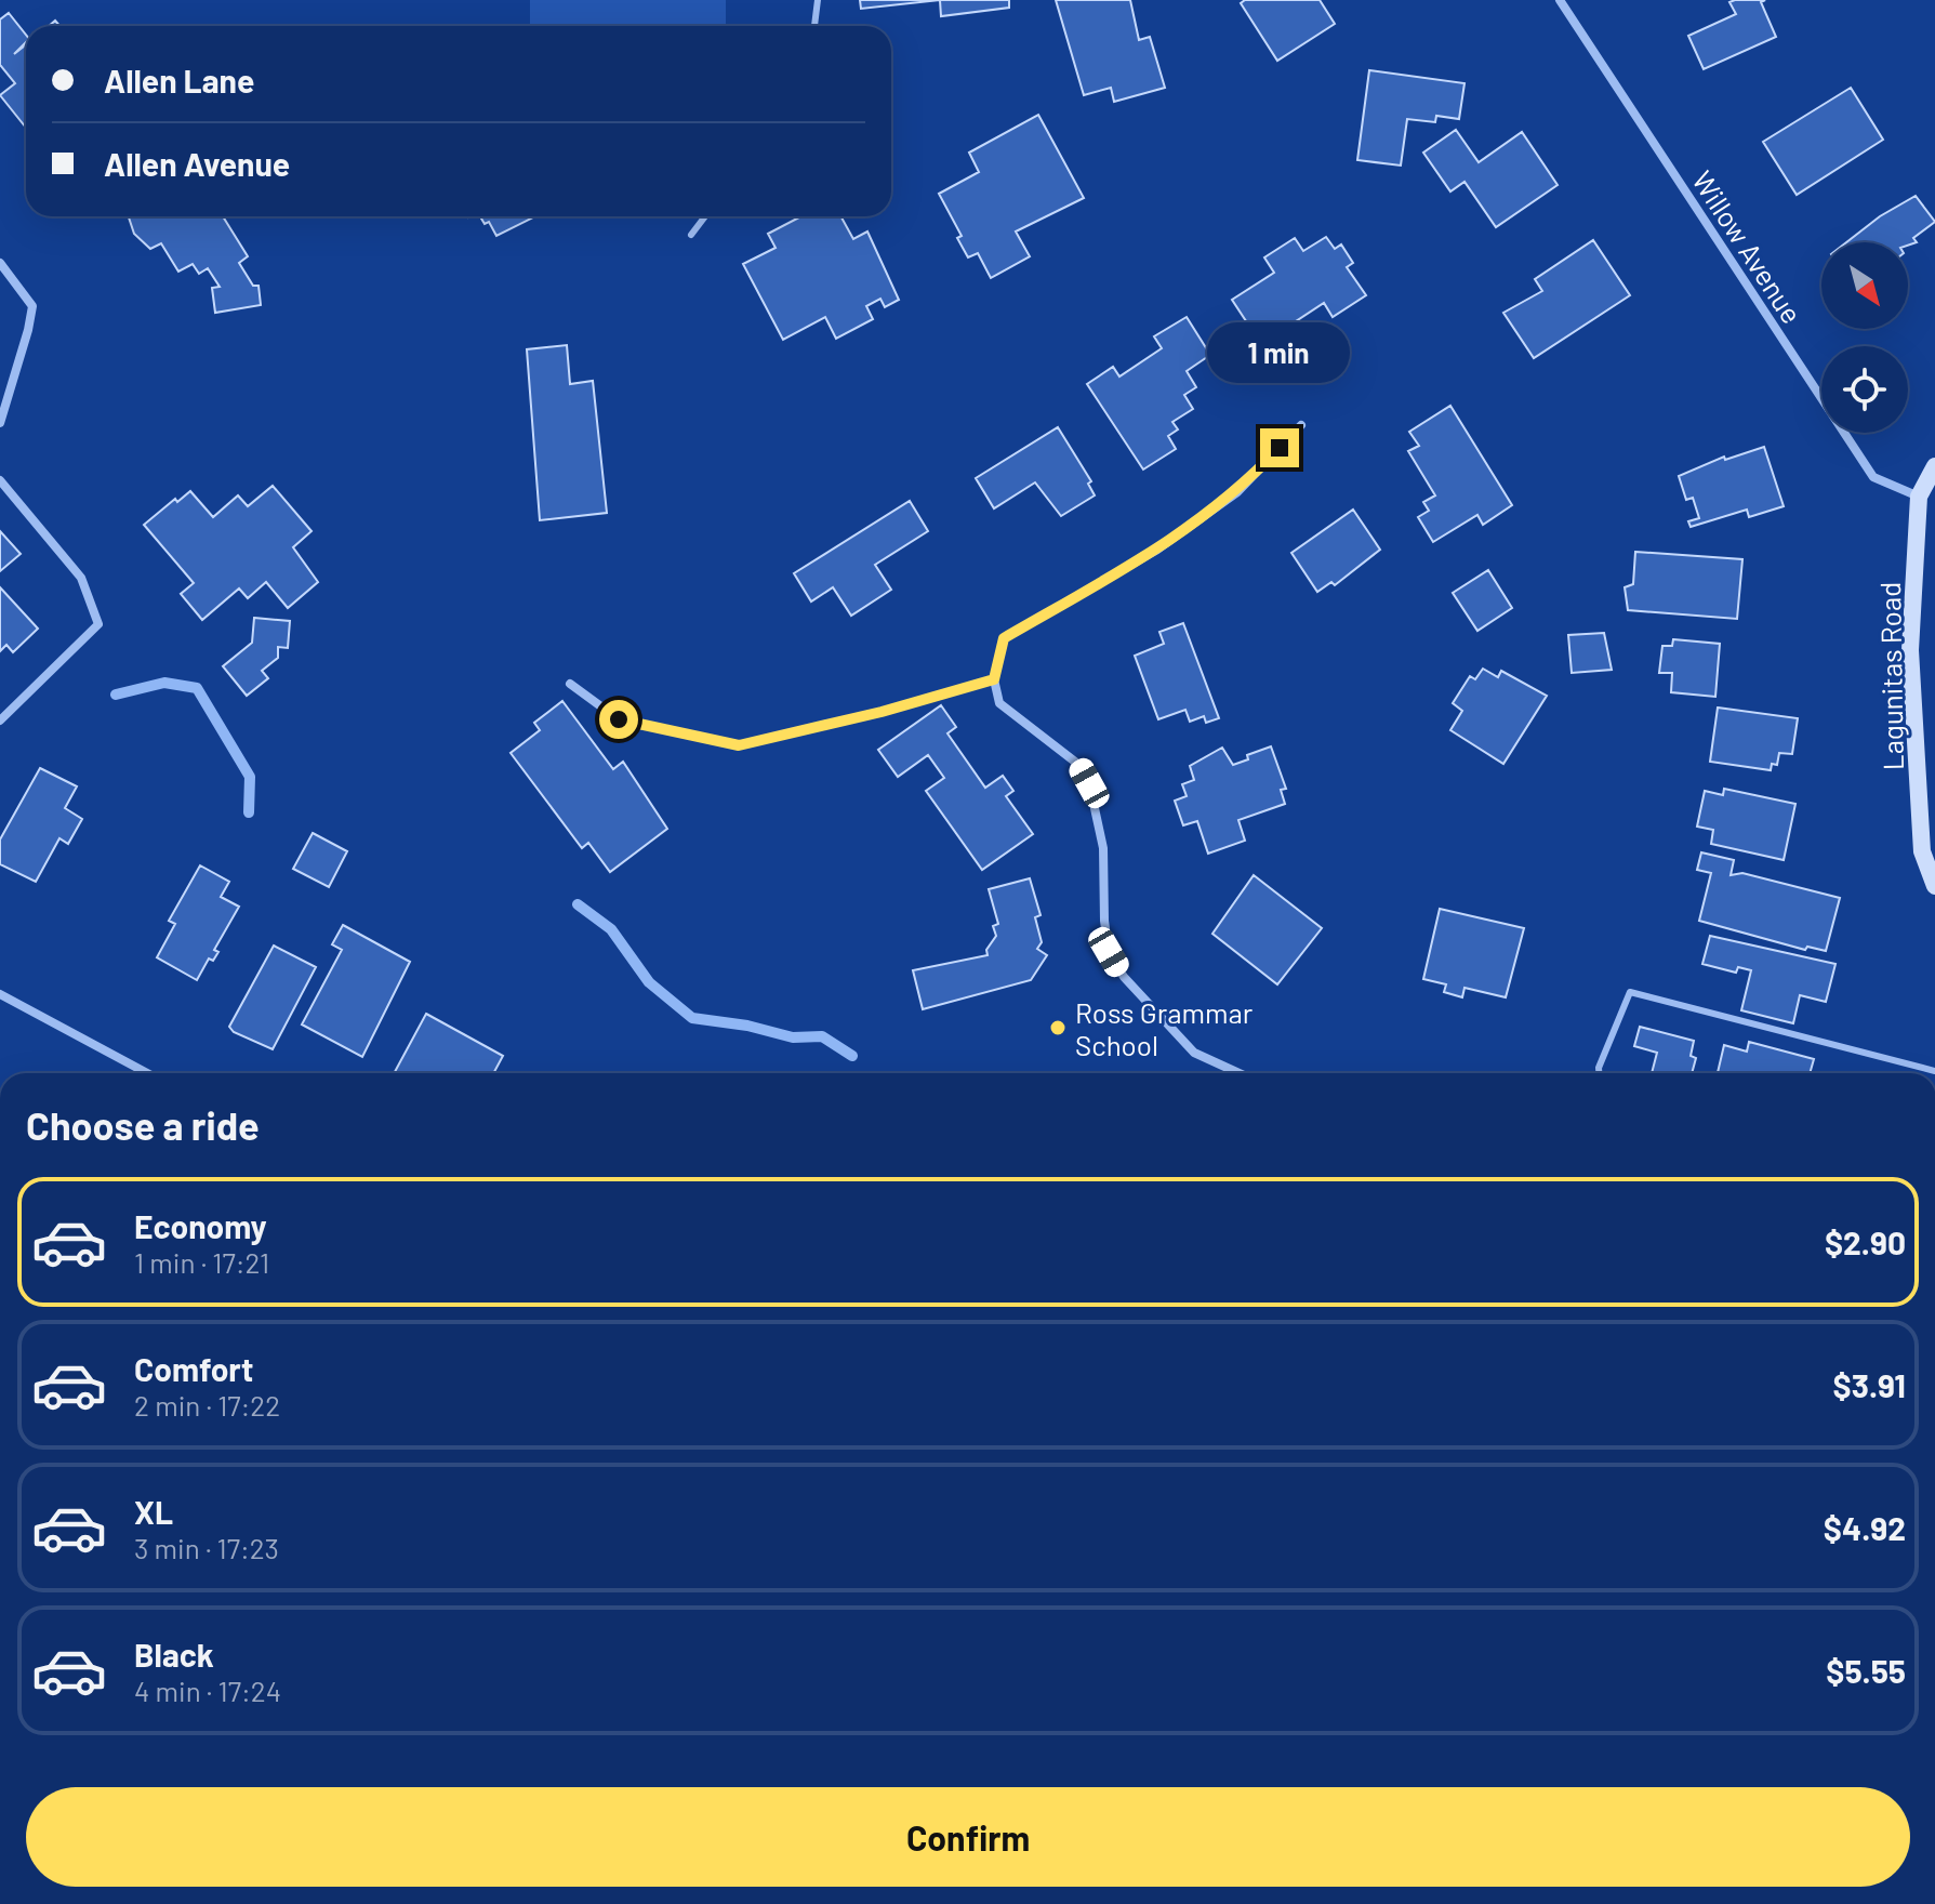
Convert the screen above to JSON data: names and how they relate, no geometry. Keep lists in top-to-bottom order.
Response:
{
  "streets": {
    "street": ["Willow Avenue", "Lagunitas Road"]
  },
  "crossings": [
    ["Willow Avenue", "Lagunitas Road"]
  ],
  "places": ["Ross Grammar School"],
  "north": "bottom right",
  "page": {
    "banner": ["Allen Lane", "Allen Avenue"],
    "bubble": "1 min",
    "heading": "Choose a ride",
    "list": [
      {
        "name": "Economy",
        "note": "1 min · 17:21",
        "value": "$2.90"
      },
      {
        "name": "Comfort",
        "note": "2 min · 17:22",
        "value": "$3.91"
      },
      {
        "name": "XL",
        "note": "3 min · 17:23",
        "value": "$4.92"
      },
      {
        "name": "Black",
        "note": "4 min · 17:24",
        "value": "$5.55"
      }
    ],
    "buttons": "Confirm"
  }
}
